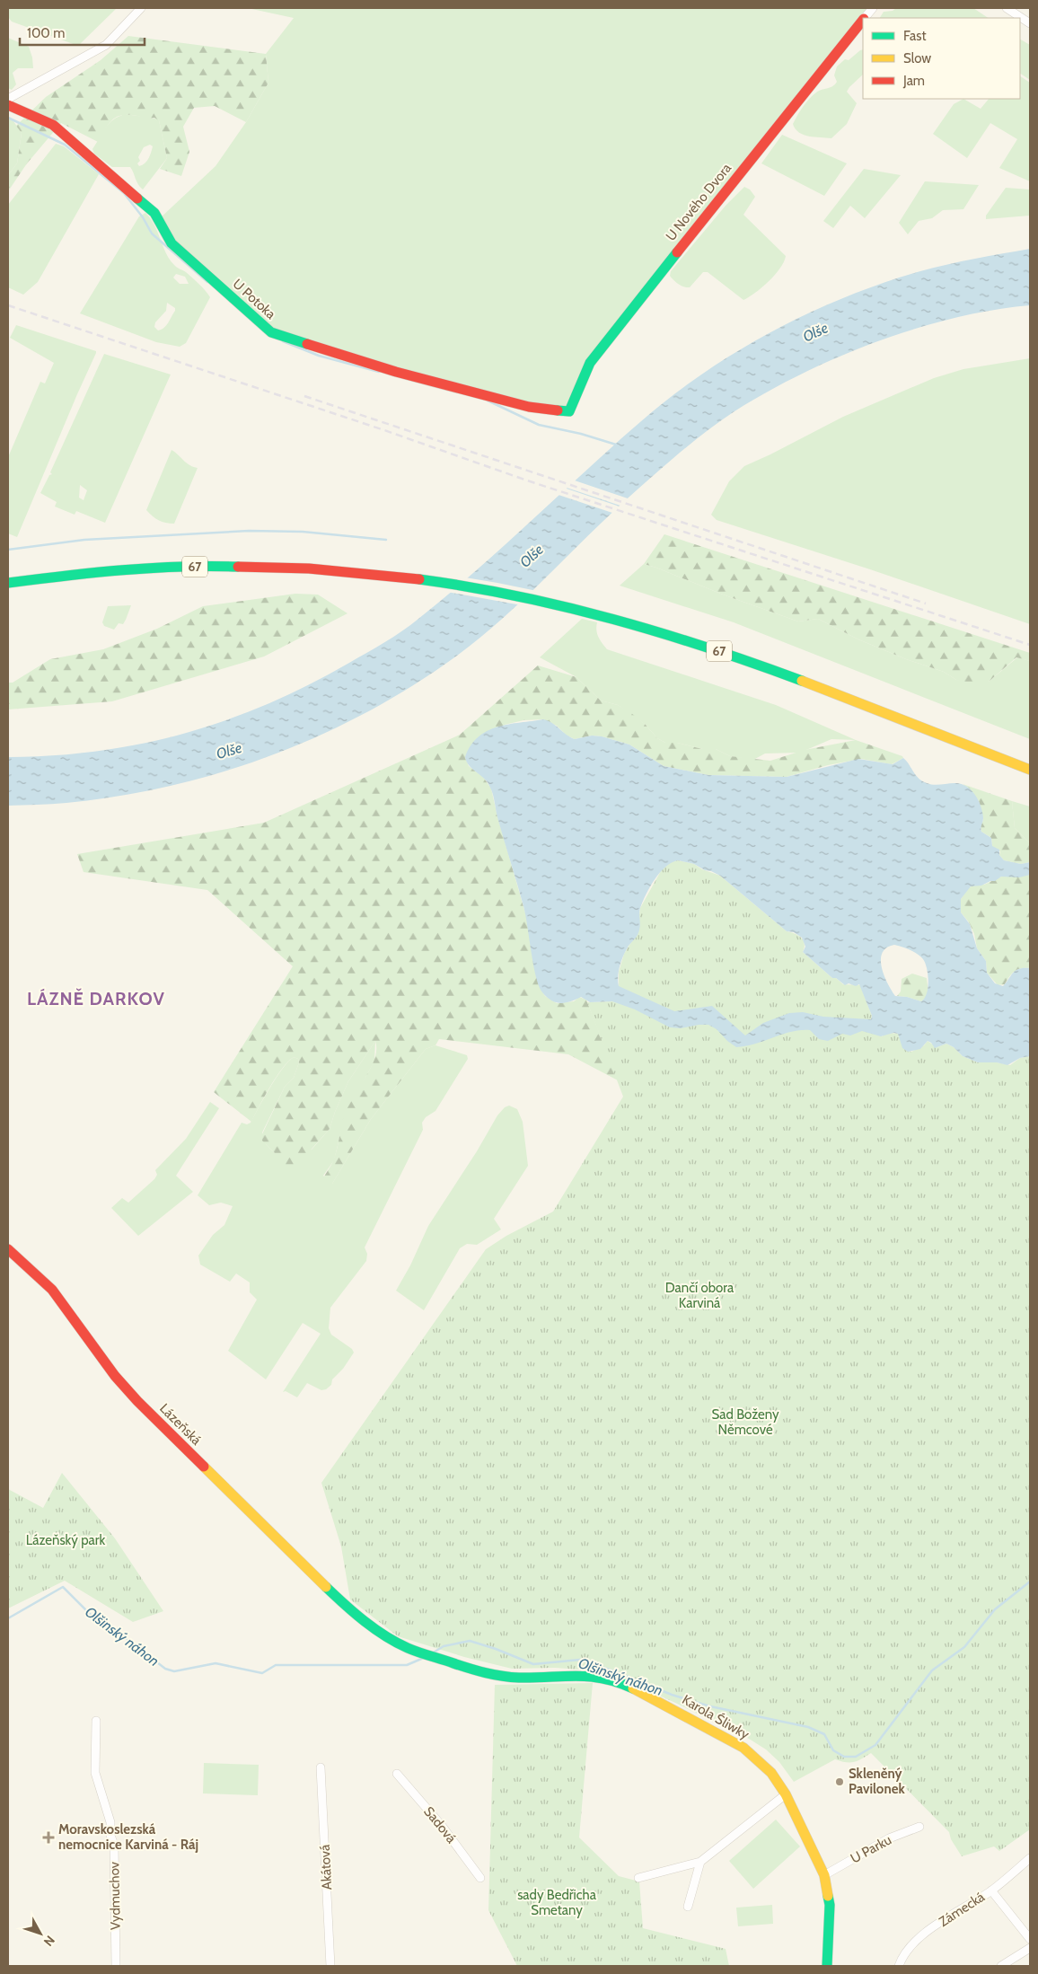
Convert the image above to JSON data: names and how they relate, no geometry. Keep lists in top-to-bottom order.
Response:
{
  "streets": {
    "street": [
      "U Nového Dvora",
      "U Potoka",
      "67",
      "Lázeňská",
      "Karola Śliwky",
      "Sadová",
      "U Parku",
      "Akátová",
      "Vydmuchov",
      "Zámecká"
    ]
  },
  "crossings": [
    ["U Nového Dvora", "U Potoka"],
    ["Lázeňská", "Karola Śliwky"],
    ["Karola Śliwky", "U Parku"]
  ],
  "districts": ["LÁZNĚ DARKOV"],
  "water": ["Olše", "Olšinský náhon"],
  "parks": [
    "Dančí obora Karviná",
    "Sad Boženy Němcové",
    "Lázeňský park",
    "sady Bedřicha Smetany"
  ],
  "places": {
    "other": ["Skleněný Pavilonek"],
    "health": ["Moravskoslezská nemocnice Karviná - Ráj"]
  },
  "legend": ["Fast", "Slow", "Jam"],
  "scale_bar": "100 m",
  "north": "bottom right"
}
